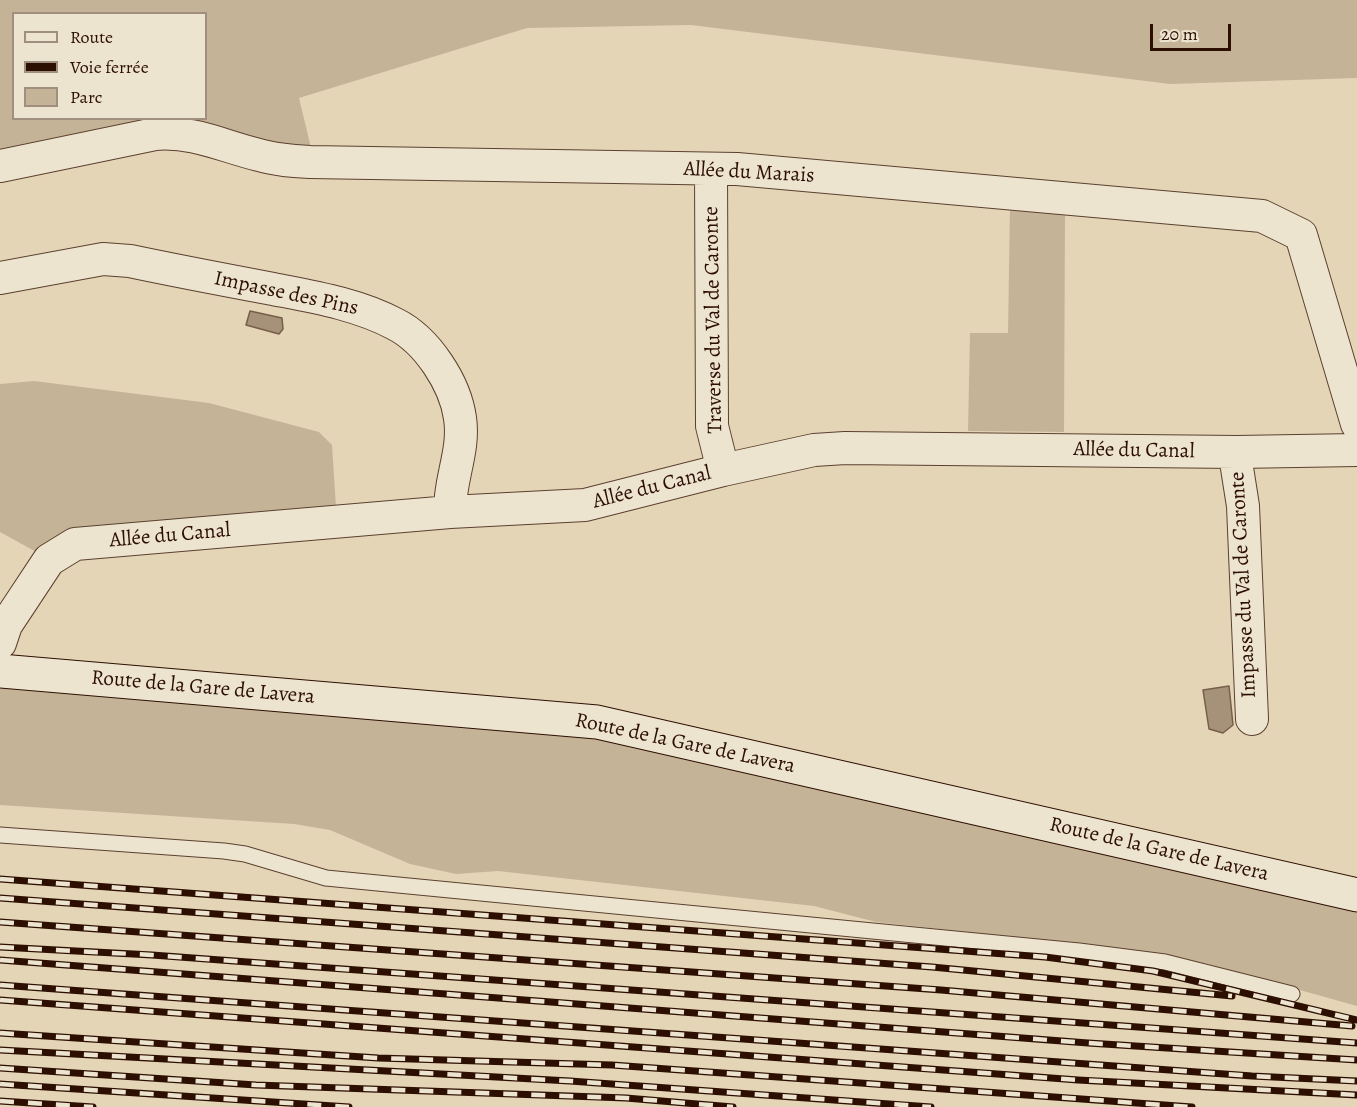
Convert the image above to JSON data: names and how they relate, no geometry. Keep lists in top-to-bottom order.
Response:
{
  "streets": {
    "street": [
      "Allée du Marais",
      "Impasse des Pins",
      "Traverse du Val de Caronte",
      "Allée du Canal",
      "Impasse du Val de Caronte",
      "Route de la Gare de Lavera"
    ]
  },
  "crossings": [
    ["Allée du Marais", "Traverse du Val de Caronte"],
    ["Impasse des Pins", "Allée du Canal"],
    ["Traverse du Val de Caronte", "Allée du Canal"],
    ["Allée du Canal", "Impasse du Val de Caronte"]
  ],
  "legend": ["Route", "Voie ferrée", "Parc"],
  "scale_bar": "20 m"
}
